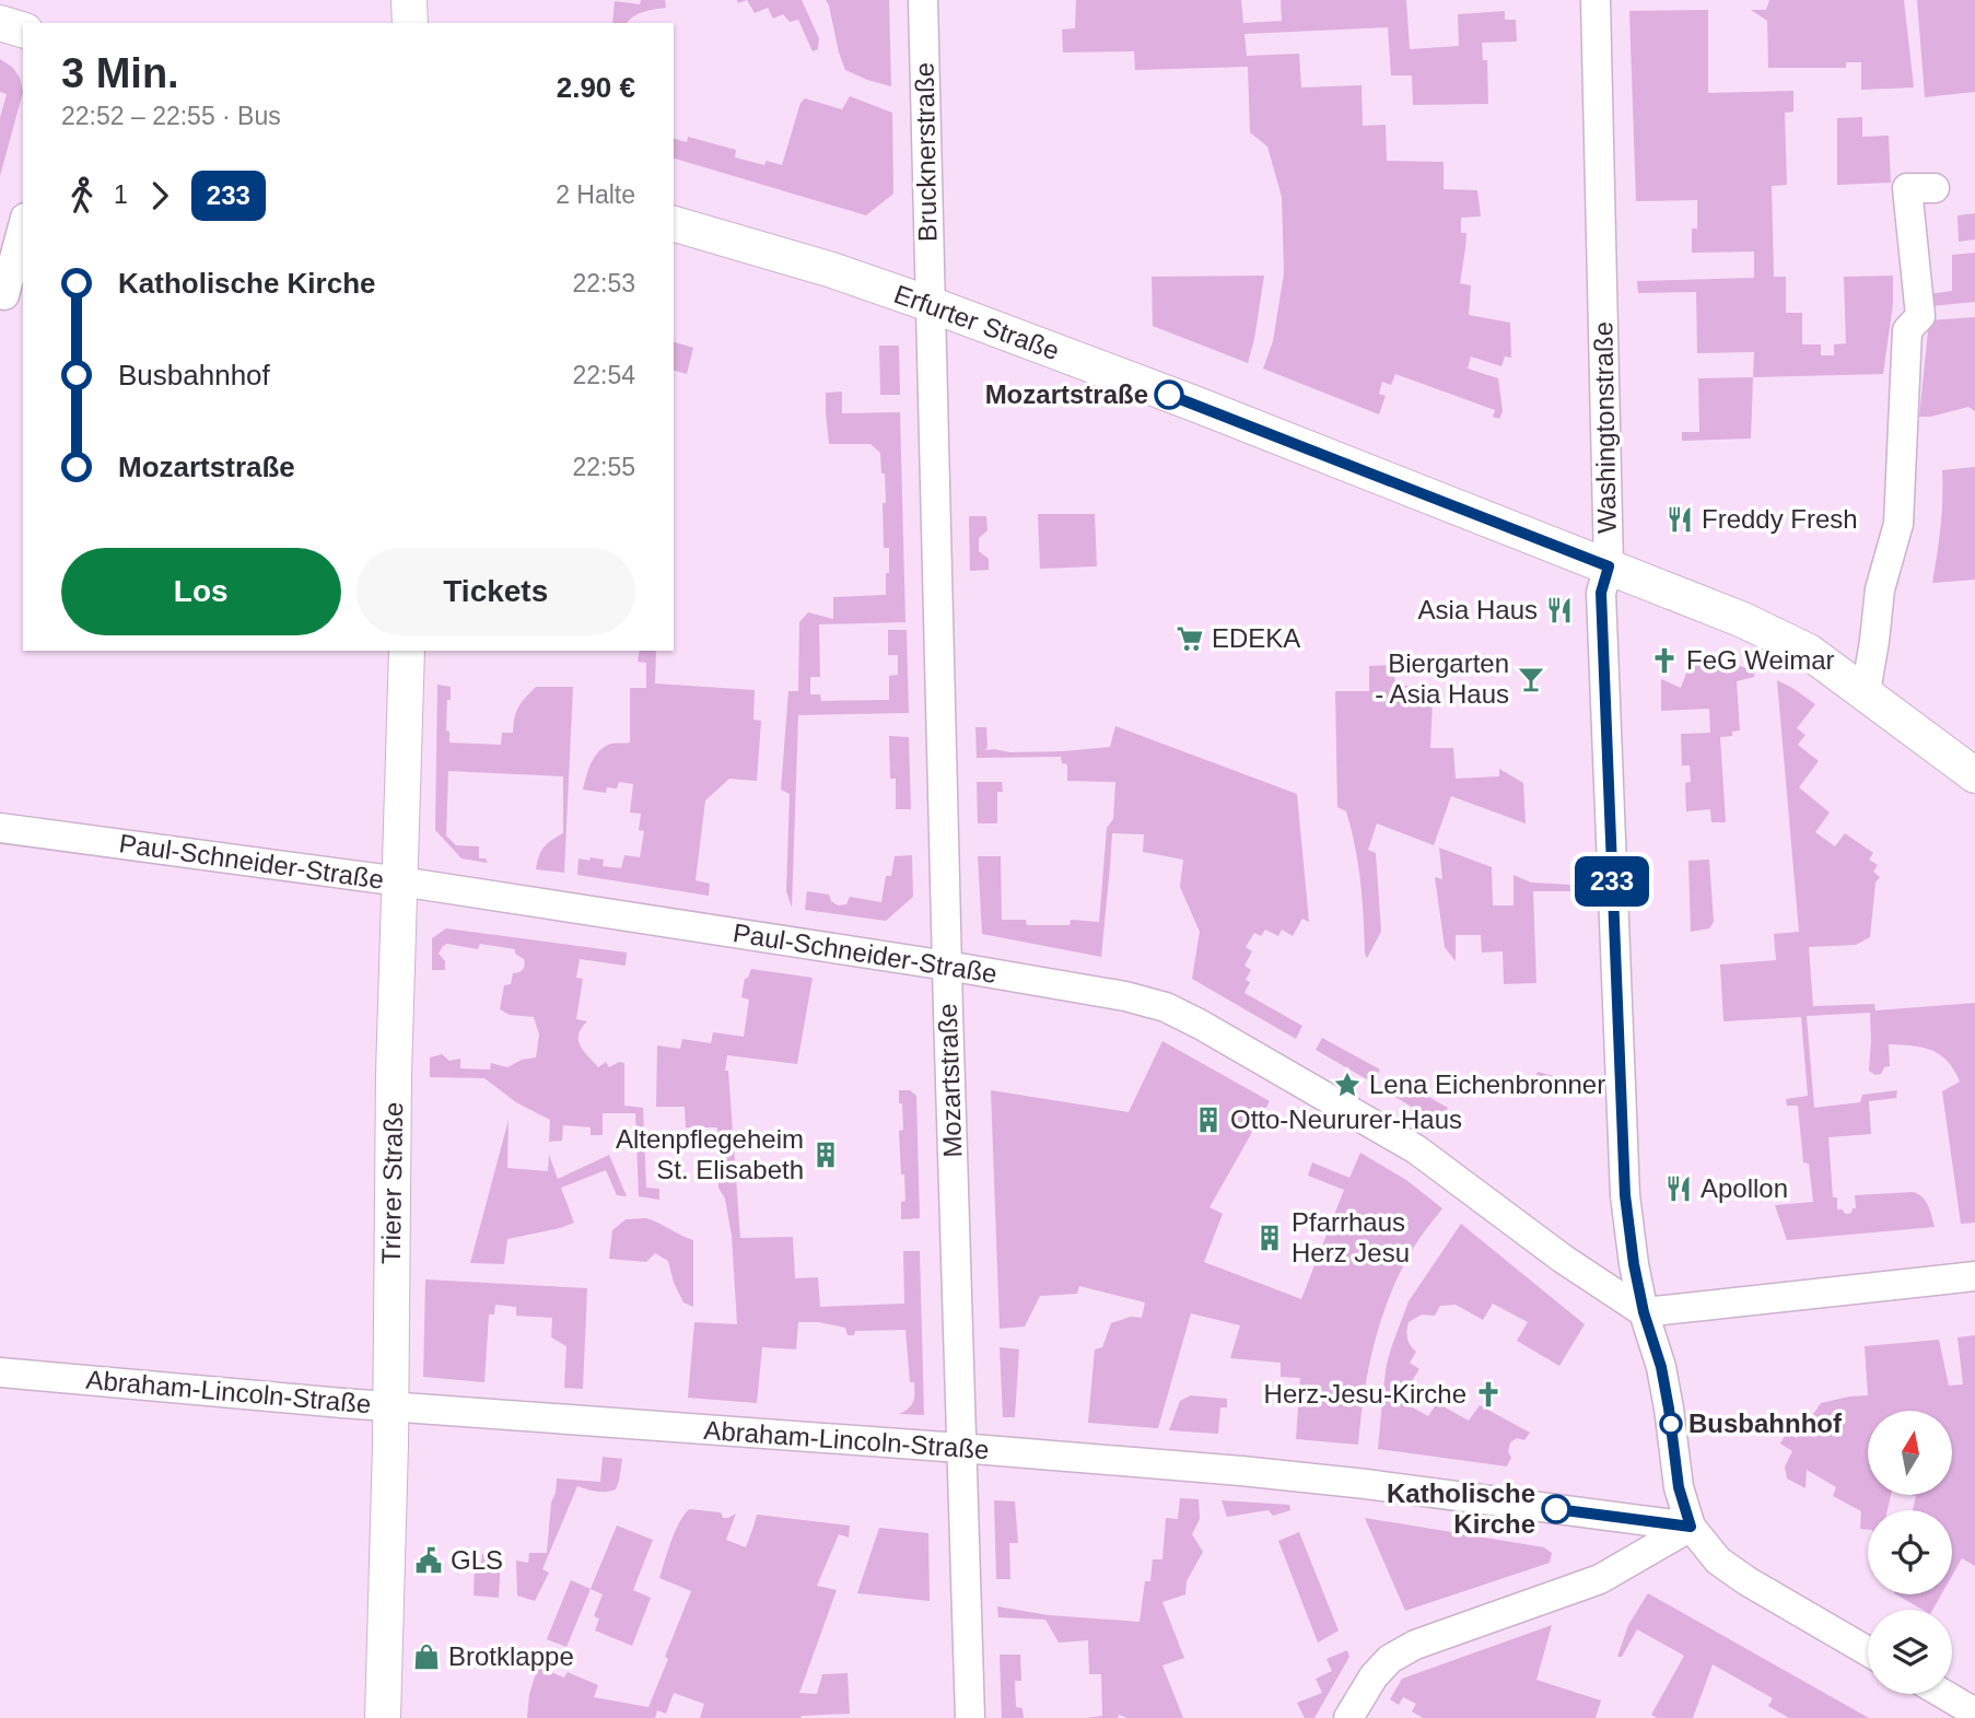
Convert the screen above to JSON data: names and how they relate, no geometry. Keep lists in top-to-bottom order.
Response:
{
  "streets": {
    "street": [
      "Brucknerstraße",
      "Erfurter Straße",
      "Washingtonstraße",
      "Paul-Schneider-Straße",
      "Mozartstraße",
      "Trierer Straße",
      "Abraham-Lincoln-Straße"
    ]
  },
  "crossings": [
    ["Brucknerstraße", "Erfurter Straße"],
    ["Brucknerstraße", "Mozartstraße"],
    ["Erfurter Straße", "Washingtonstraße"],
    ["Erfurter Straße", "Mozartstraße"],
    ["Washingtonstraße", "Paul-Schneider-Straße"],
    ["Washingtonstraße", "Abraham-Lincoln-Straße"],
    ["Paul-Schneider-Straße", "Mozartstraße"],
    ["Paul-Schneider-Straße", "Trierer Straße"],
    ["Mozartstraße", "Abraham-Lincoln-Straße"],
    ["Trierer Straße", "Abraham-Lincoln-Straße"]
  ],
  "places": {
    "other": ["Mozartstraße", "Busbahnhof", "Katholische Kirche"],
    "restaurant": ["Freddy Fresh", "Asia Haus", "Apollon"],
    "supermarket": ["EDEKA"],
    "church": ["FeG Weimar", "Herz-Jesu-Kirche"],
    "bar": ["Biergarten - Asia Haus"],
    "place": ["Lena Eichenbronner"],
    "building": ["Otto-Neururer-Haus", "Altenpflegeheim St. Elisabeth", "Pfarrhaus Herz Jesu"],
    "public building": ["GLS"],
    "shop": ["Brotklappe"]
  },
  "lines": ["bus line 233"],
  "north": "top",
  "page": {
    "on_map": "233",
    "heading": ["3 Min.", "22:52 – 22:55 · Bus", "2.90 €"],
    "legs": ["1", "233", "2 Halte"],
    "list": [
      {
        "name": "Katholische Kirche",
        "value": "22:53"
      },
      {
        "name": "Busbahnhof",
        "value": "22:54"
      },
      {
        "name": "Mozartstraße",
        "value": "22:55"
      }
    ],
    "buttons": ["Los", "Tickets"]
  }
}
